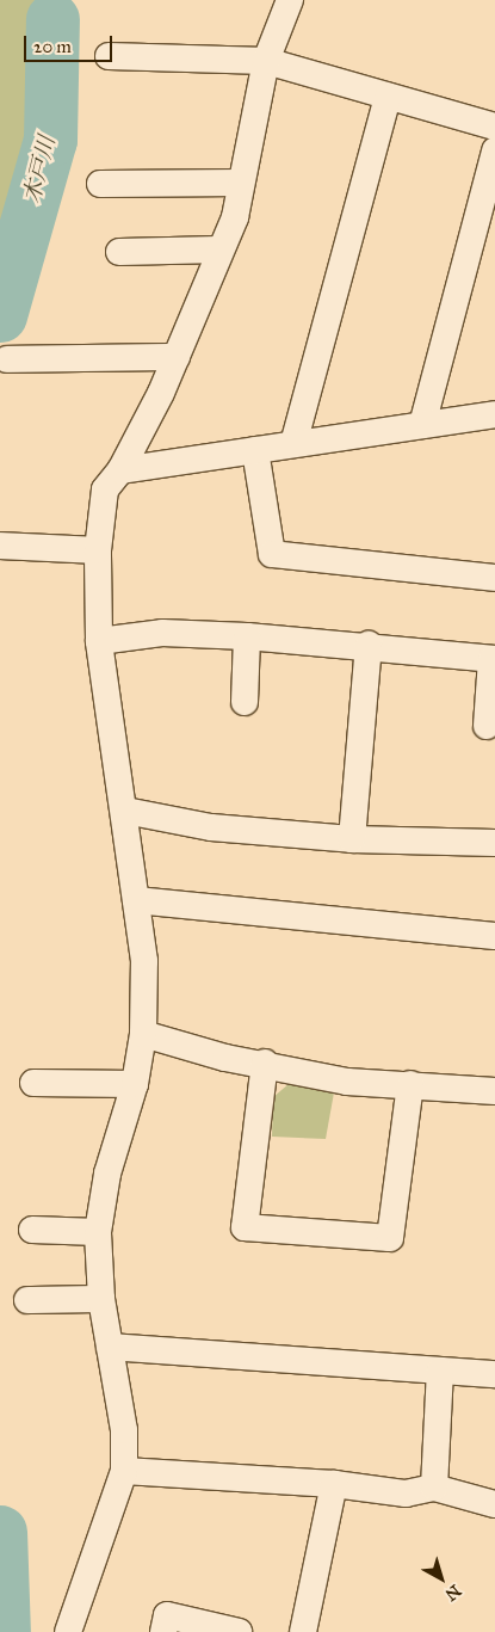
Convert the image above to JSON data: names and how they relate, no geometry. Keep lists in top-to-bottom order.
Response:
{
  "water": ["木戸川"],
  "scale_bar": "20 m",
  "north": "bottom right"
}
